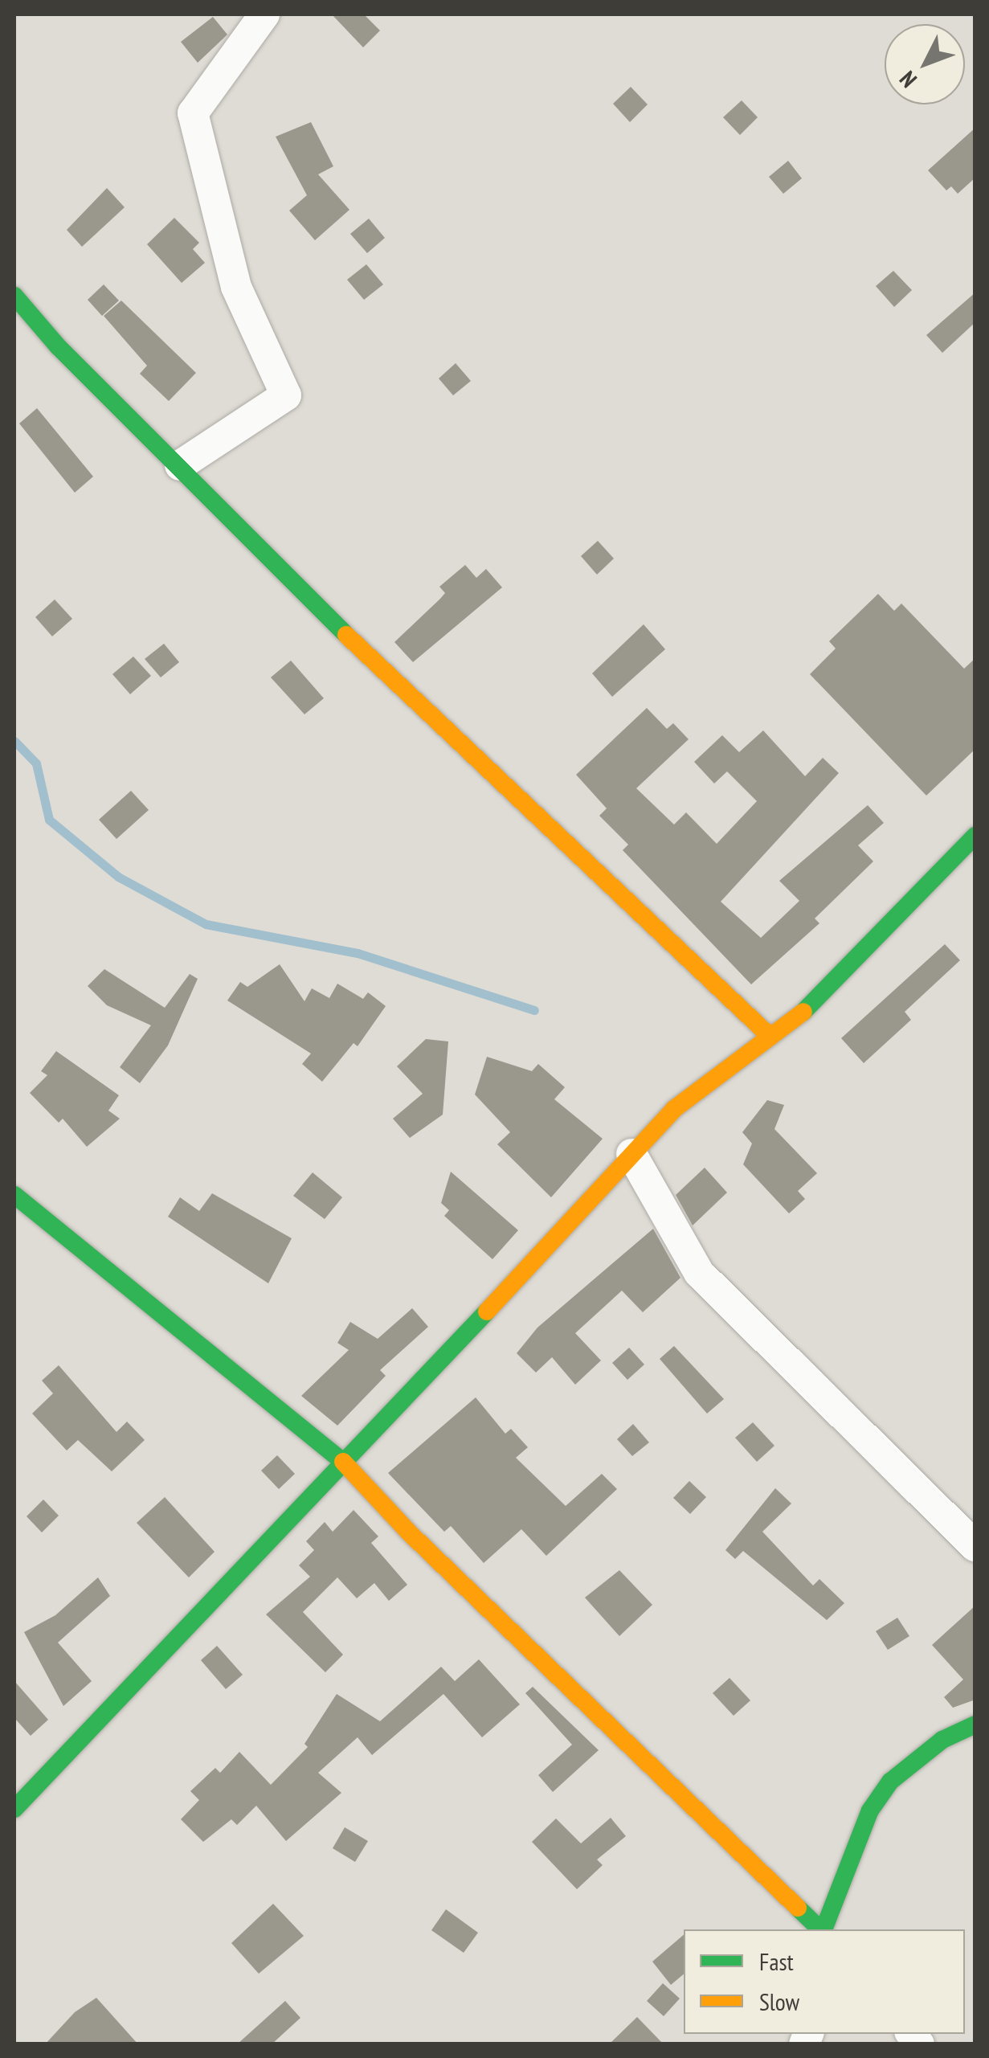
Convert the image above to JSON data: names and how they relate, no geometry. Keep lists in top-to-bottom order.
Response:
{
  "legend": ["Fast", "Slow"],
  "north": "bottom left"
}
